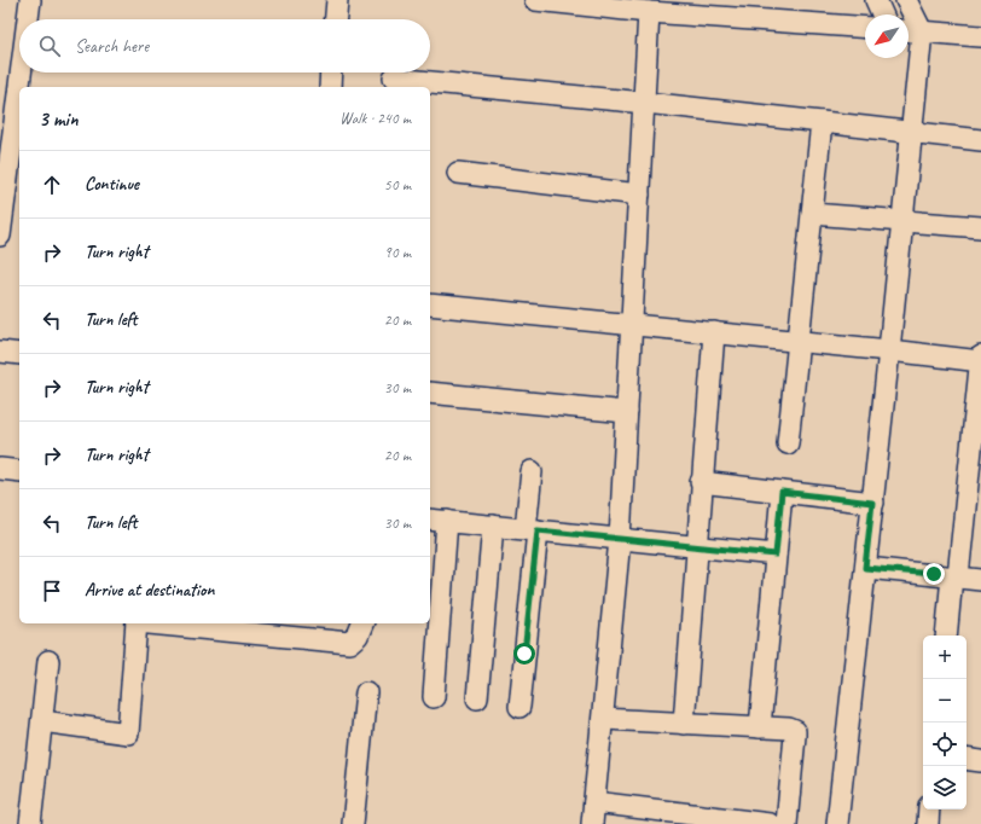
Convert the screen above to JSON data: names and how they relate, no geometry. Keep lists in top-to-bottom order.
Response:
{
  "north": "bottom left",
  "page": {
    "search": "Search here",
    "heading": ["3 min", "Walk · 240 m"],
    "list": [
      ["Continue", "50 m"],
      ["Turn right", "90 m"],
      ["Turn left", "20 m"],
      ["Turn right", "30 m"],
      ["Turn right", "20 m"],
      ["Turn left", "30 m"],
      "Arrive at destination"
    ],
    "map_buttons": ["+", "−"]
  }
}
